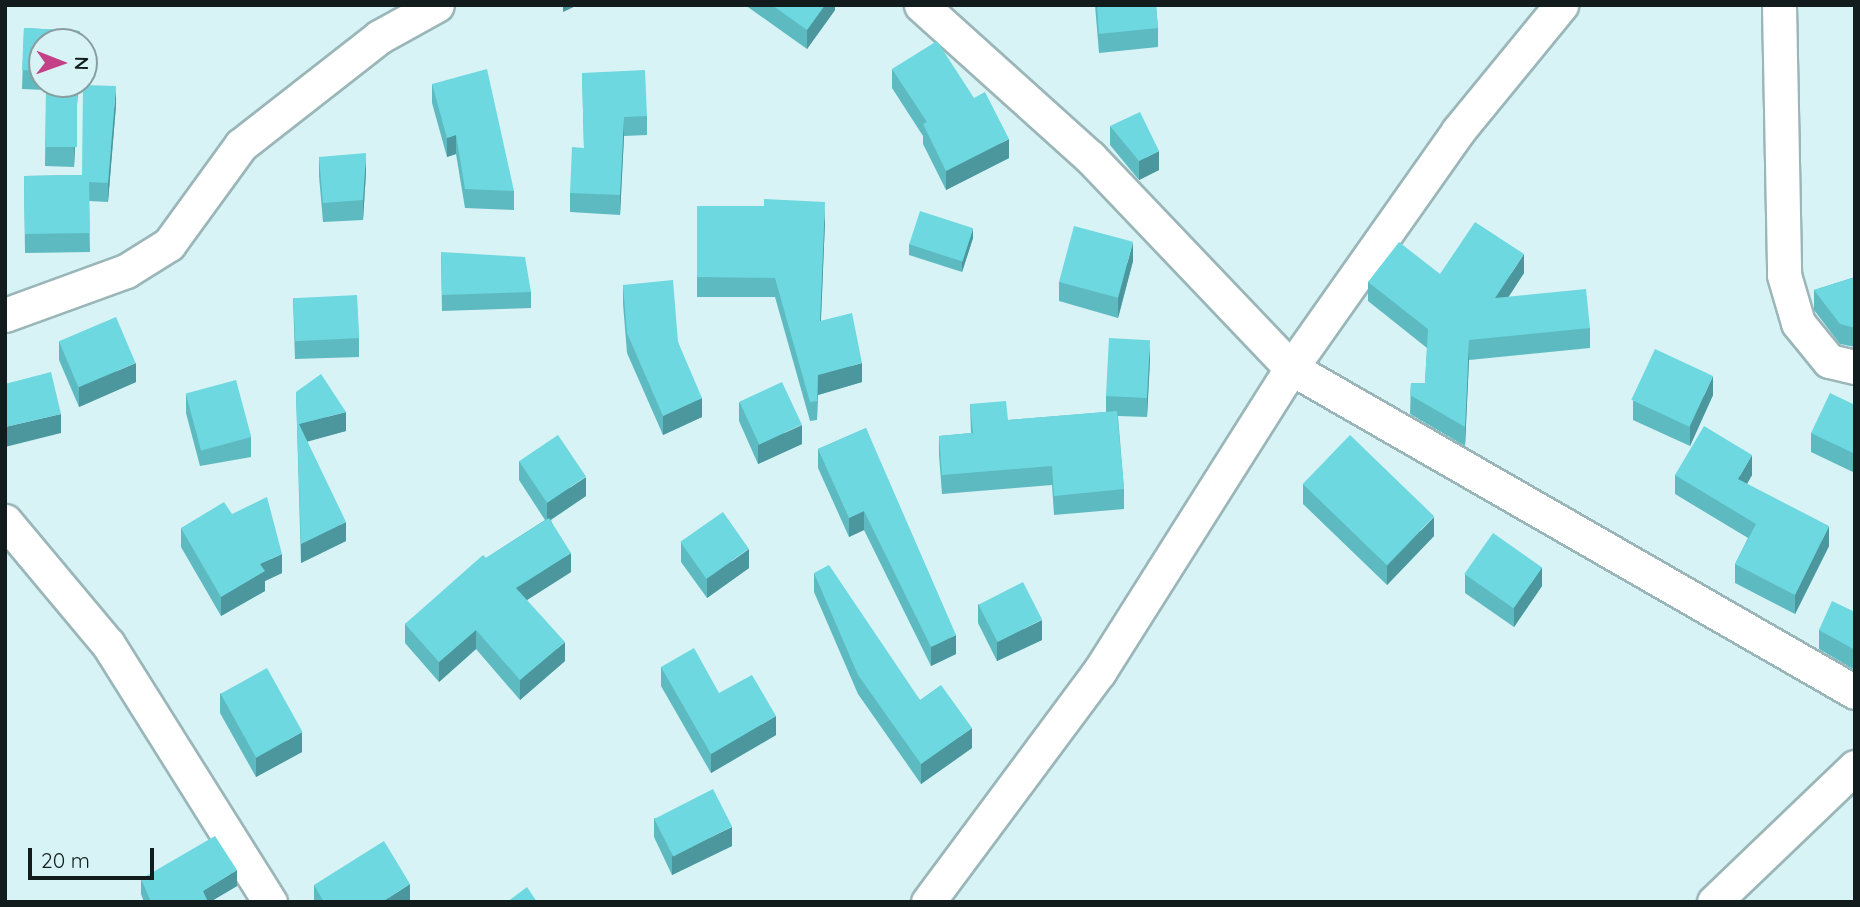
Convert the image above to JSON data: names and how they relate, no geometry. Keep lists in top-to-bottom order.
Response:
{
  "scale_bar": "20 m",
  "north": "right"
}
